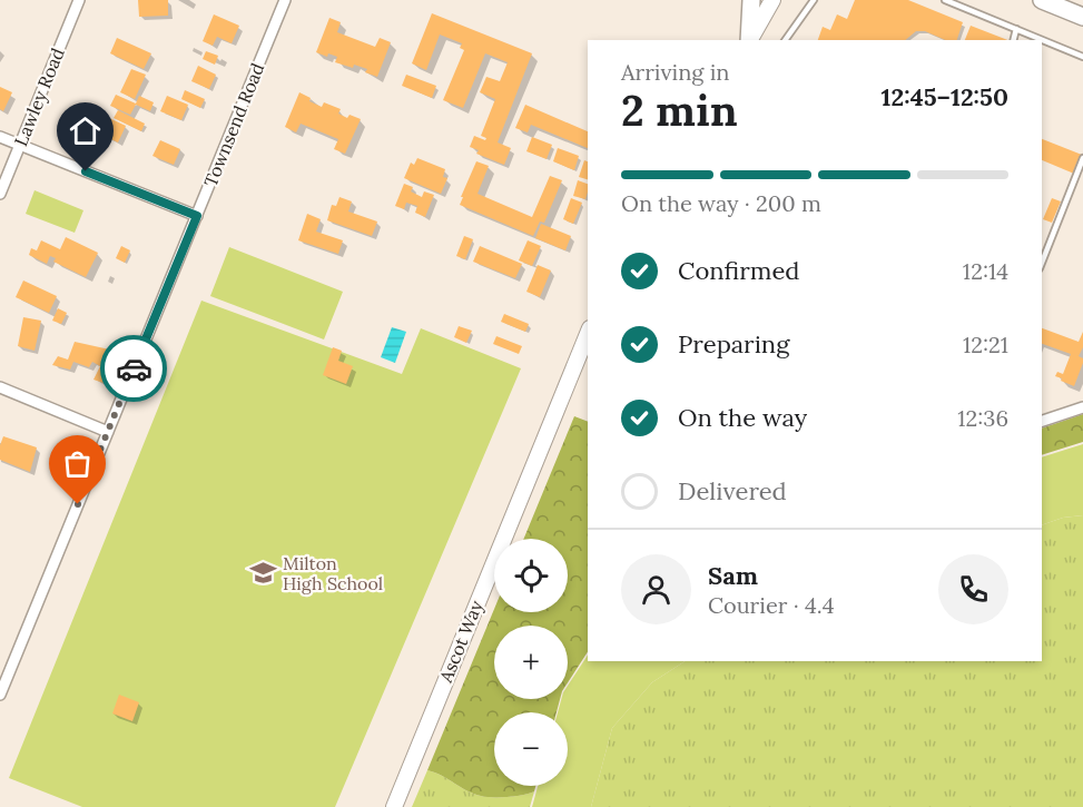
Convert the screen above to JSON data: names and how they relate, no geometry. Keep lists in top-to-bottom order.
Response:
{
  "streets": {
    "main road": ["Ascot Way"],
    "street": ["Lawley Road", "Townsend Road"]
  },
  "places": {
    "school or university": ["Milton High School"]
  },
  "page": {
    "heading": ["2 min", "Arriving in", "12:45–12:50"],
    "panel": ["Sam", "Courier · 4.4"],
    "bar": "On the way · 200 m",
    "list": [
      ["Confirmed", "12:14"],
      ["Preparing", "12:21"],
      ["On the way", "12:36"],
      "Delivered"
    ],
    "map_buttons": ["+", "−"]
  }
}
